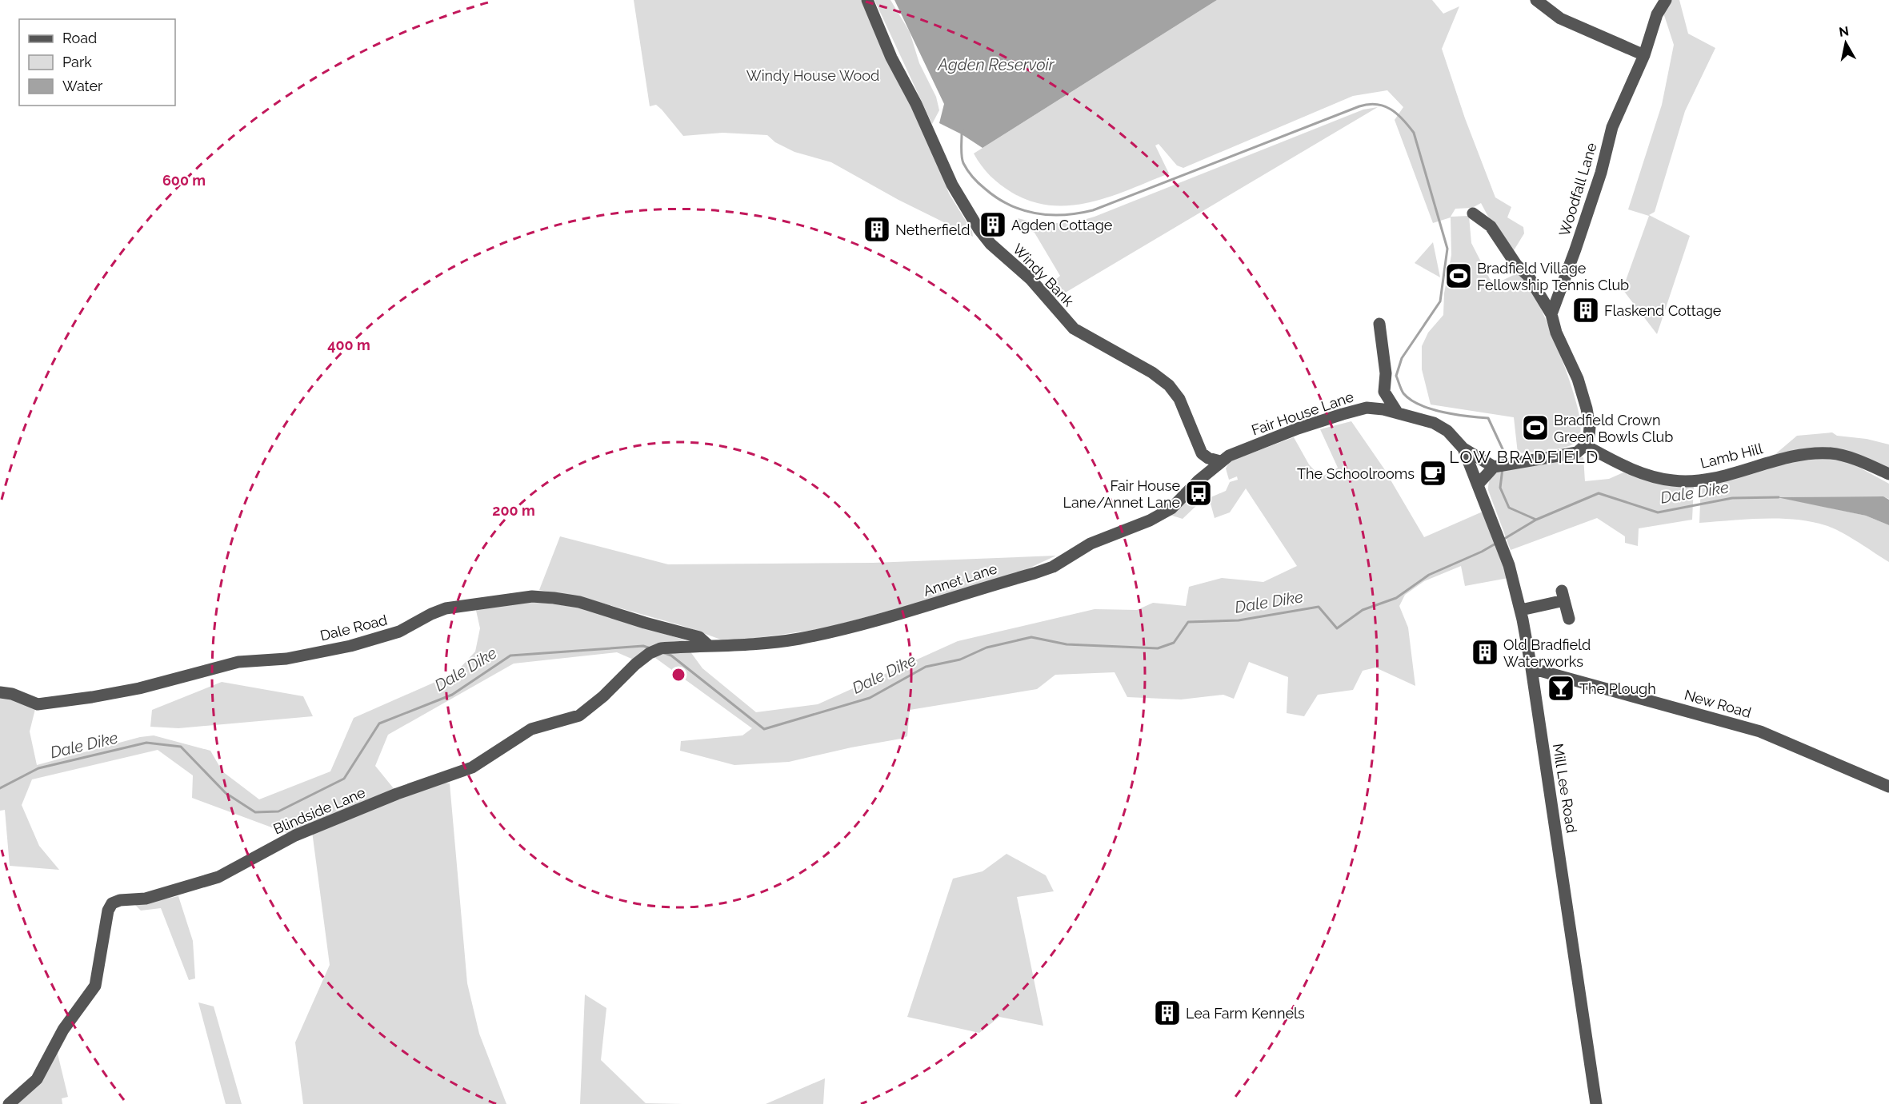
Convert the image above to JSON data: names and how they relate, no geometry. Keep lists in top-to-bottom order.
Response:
{
  "streets": {
    "street": [
      "Woodfall Lane",
      "Windy Bank",
      "Fair House Lane",
      "Lamb Hill",
      "Annet Lane",
      "Dale Road",
      "New Road",
      "Mill Lee Road",
      "Blindside Lane"
    ]
  },
  "crossings": [
    ["Windy Bank", "Fair House Lane"],
    ["Windy Bank", "Annet Lane"],
    ["Fair House Lane", "Annet Lane"],
    ["Fair House Lane", "Mill Lee Road"],
    ["Annet Lane", "Dale Road"],
    ["Annet Lane", "Blindside Lane"],
    ["Dale Road", "Blindside Lane"],
    ["New Road", "Mill Lee Road"]
  ],
  "districts": ["LOW BRADFIELD"],
  "water": ["Agden Reservoir", "Dale Dike"],
  "parks": ["Windy House Wood"],
  "places": {
    "building": [
      "Agden Cottage",
      "Netherfield",
      "Flaskend Cottage",
      "Old Bradfield Waterworks",
      "Lea Farm Kennels"
    ],
    "sports": ["Bradfield Village Fellowship Tennis Club", "Bradfield Crown Green Bowls Club"],
    "cafe": ["The Schoolrooms"],
    "bus stop": ["Fair House Lane/Annet Lane"],
    "bar": ["The Plough"]
  },
  "legend": ["Road", "Park", "Water"],
  "north": "top",
  "rings": ["600 m", "400 m", "200 m"]
}
